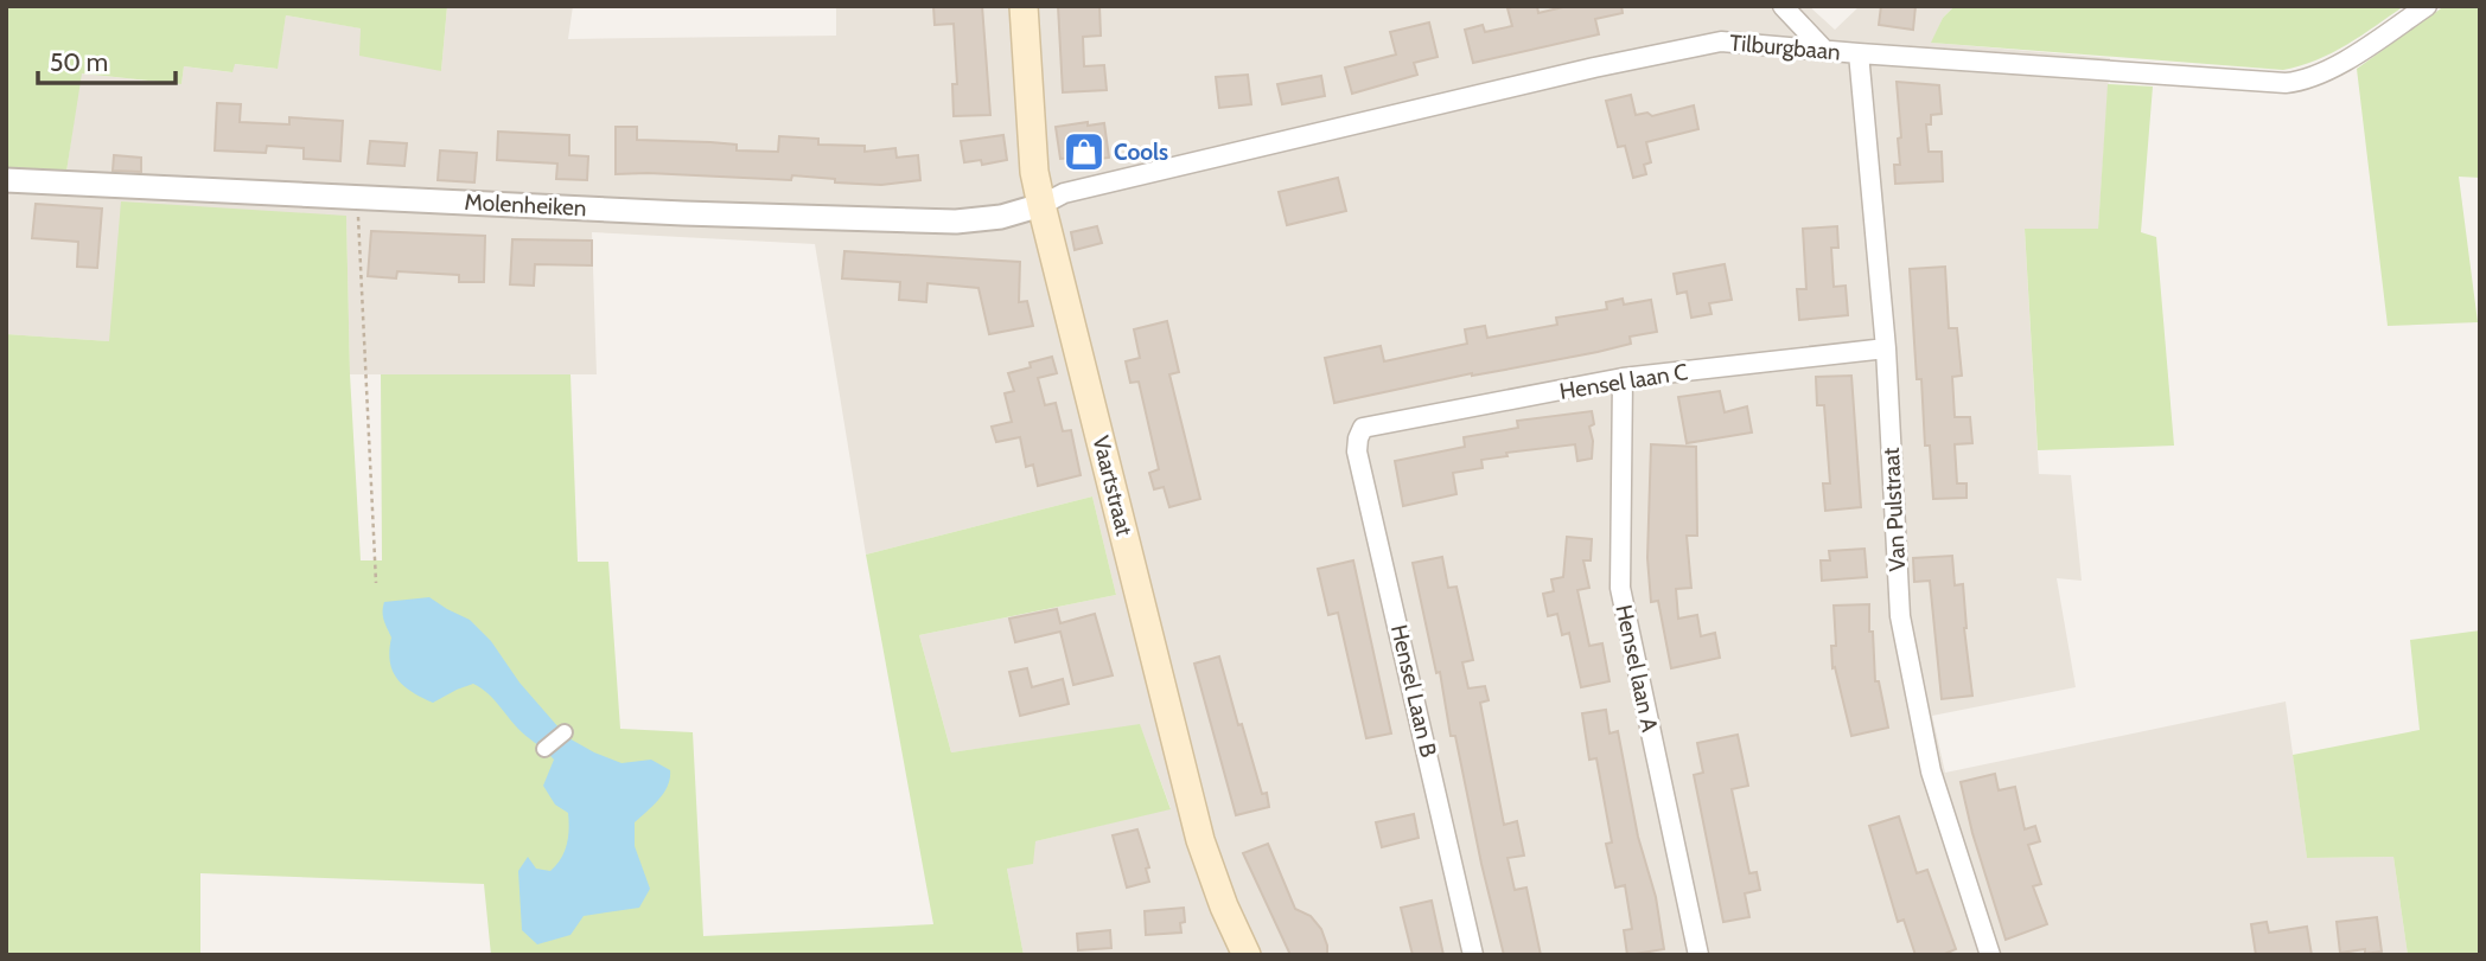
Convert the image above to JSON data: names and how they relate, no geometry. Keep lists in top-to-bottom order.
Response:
{
  "streets": {
    "main road": ["Vaartstraat"],
    "street": [
      "Tilburgbaan",
      "Molenheiken",
      "Hensel laan C",
      "Van Pulstraat",
      "Hensel laan A",
      "Hensel Laan B"
    ]
  },
  "crossings": [
    ["Tilburgbaan", "Molenheiken"],
    ["Tilburgbaan", "Vaartstraat"],
    ["Tilburgbaan", "Van Pulstraat"],
    ["Molenheiken", "Vaartstraat"],
    ["Hensel laan C", "Van Pulstraat"],
    ["Hensel laan C", "Hensel laan A"],
    ["Hensel laan C", "Hensel Laan B"]
  ],
  "places": {
    "shop": ["Cools"]
  },
  "scale_bar": "50 m"
}
